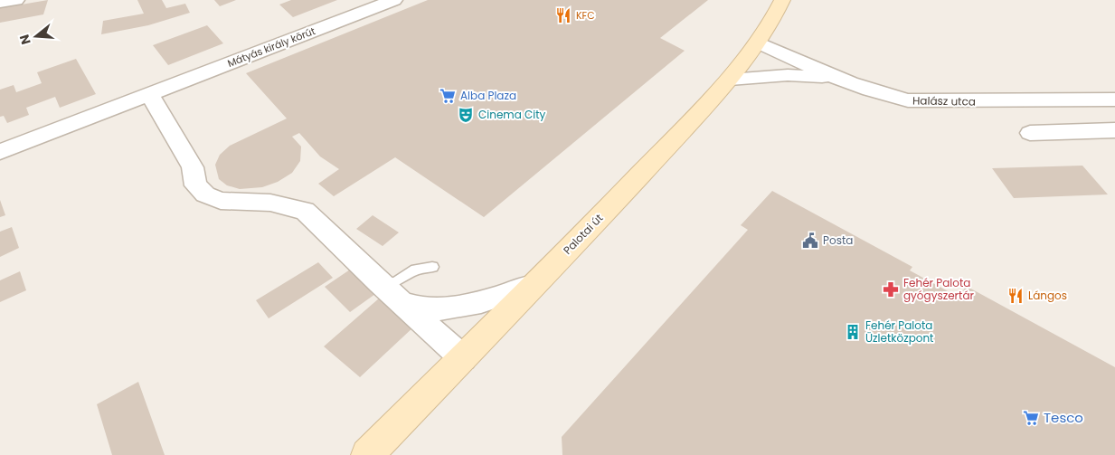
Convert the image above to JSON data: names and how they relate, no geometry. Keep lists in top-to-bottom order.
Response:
{
  "streets": {
    "main road": ["Palotai út"],
    "street": ["Mátyás király körút", "Halász utca"]
  },
  "crossings": [
    ["Halász utca", "Palotai út"]
  ],
  "places": {
    "restaurant": ["KFC", "Lángos"],
    "supermarket": ["Alba Plaza", "Tesco"],
    "theatre": ["Cinema City"],
    "public building": ["Posta"],
    "pharmacy": ["Fehér Palota gyógyszertár"],
    "building": ["Fehér Palota Üzletközpont"]
  },
  "north": "left"
}
